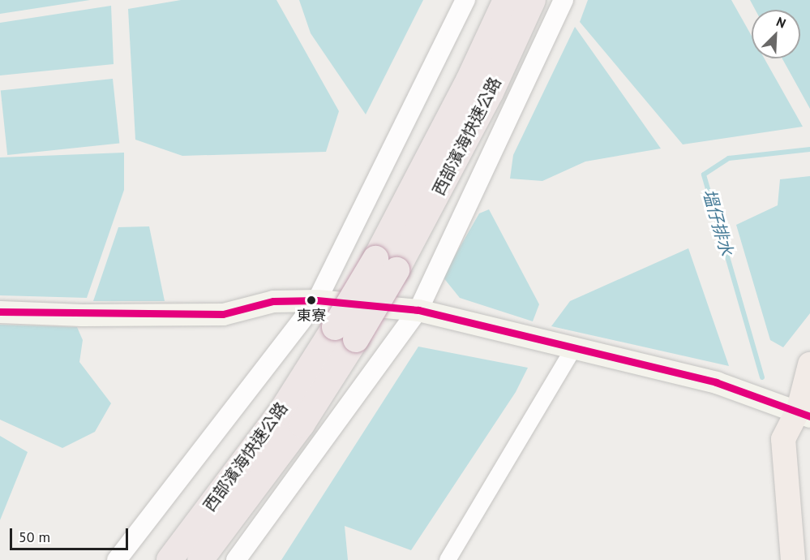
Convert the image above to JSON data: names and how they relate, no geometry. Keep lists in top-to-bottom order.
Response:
{
  "streets": {
    "highway": ["西部濱海快速公路"]
  },
  "water": ["塭仔排水"],
  "places": ["東寮"],
  "scale_bar": "50 m",
  "north": "top right"
}
